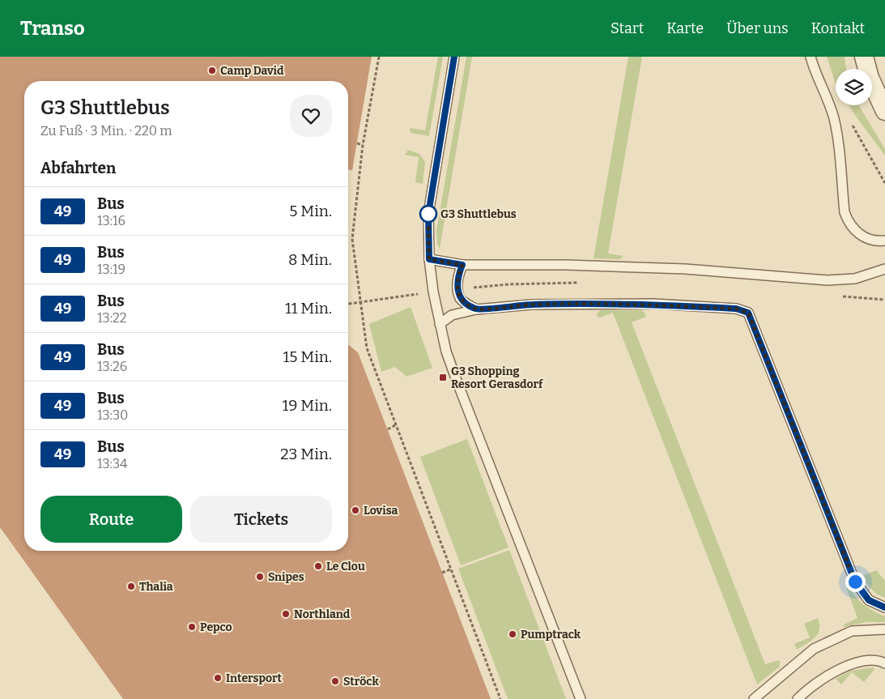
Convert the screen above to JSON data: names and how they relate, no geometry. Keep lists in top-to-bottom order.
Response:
{
  "places": {
    "other": [
      "Camp David",
      "G3 Shuttlebus",
      "Lovisa",
      "Le Clou",
      "Snipes",
      "Thalia",
      "Northland",
      "Pepco",
      "Pumptrack",
      "Intersport",
      "Ströck"
    ],
    "transit": ["G3 Shopping Resort Gerasdorf"]
  },
  "lines": ["bus line 49"],
  "page": {
    "header": "Transo",
    "nav": [
      "Start",
      "Karte",
      "Über uns",
      "Kontakt"
    ],
    "heading": [
      ["G3 Shuttlebus", "Zu Fuß · 3 Min. · 220 m"],
      "Abfahrten"
    ],
    "list": [
      {
        "mark": "49",
        "name": "Bus",
        "note": "13:16",
        "value": "5 Min."
      },
      {
        "mark": "49",
        "name": "Bus",
        "note": "13:19",
        "value": "8 Min."
      },
      {
        "mark": "49",
        "name": "Bus",
        "note": "13:22",
        "value": "11 Min."
      },
      {
        "mark": "49",
        "name": "Bus",
        "note": "13:26",
        "value": "15 Min."
      },
      {
        "mark": "49",
        "name": "Bus",
        "note": "13:30",
        "value": "19 Min."
      },
      {
        "mark": "49",
        "name": "Bus",
        "note": "13:34",
        "value": "23 Min."
      }
    ],
    "buttons": ["Route", "Tickets"]
  }
}
